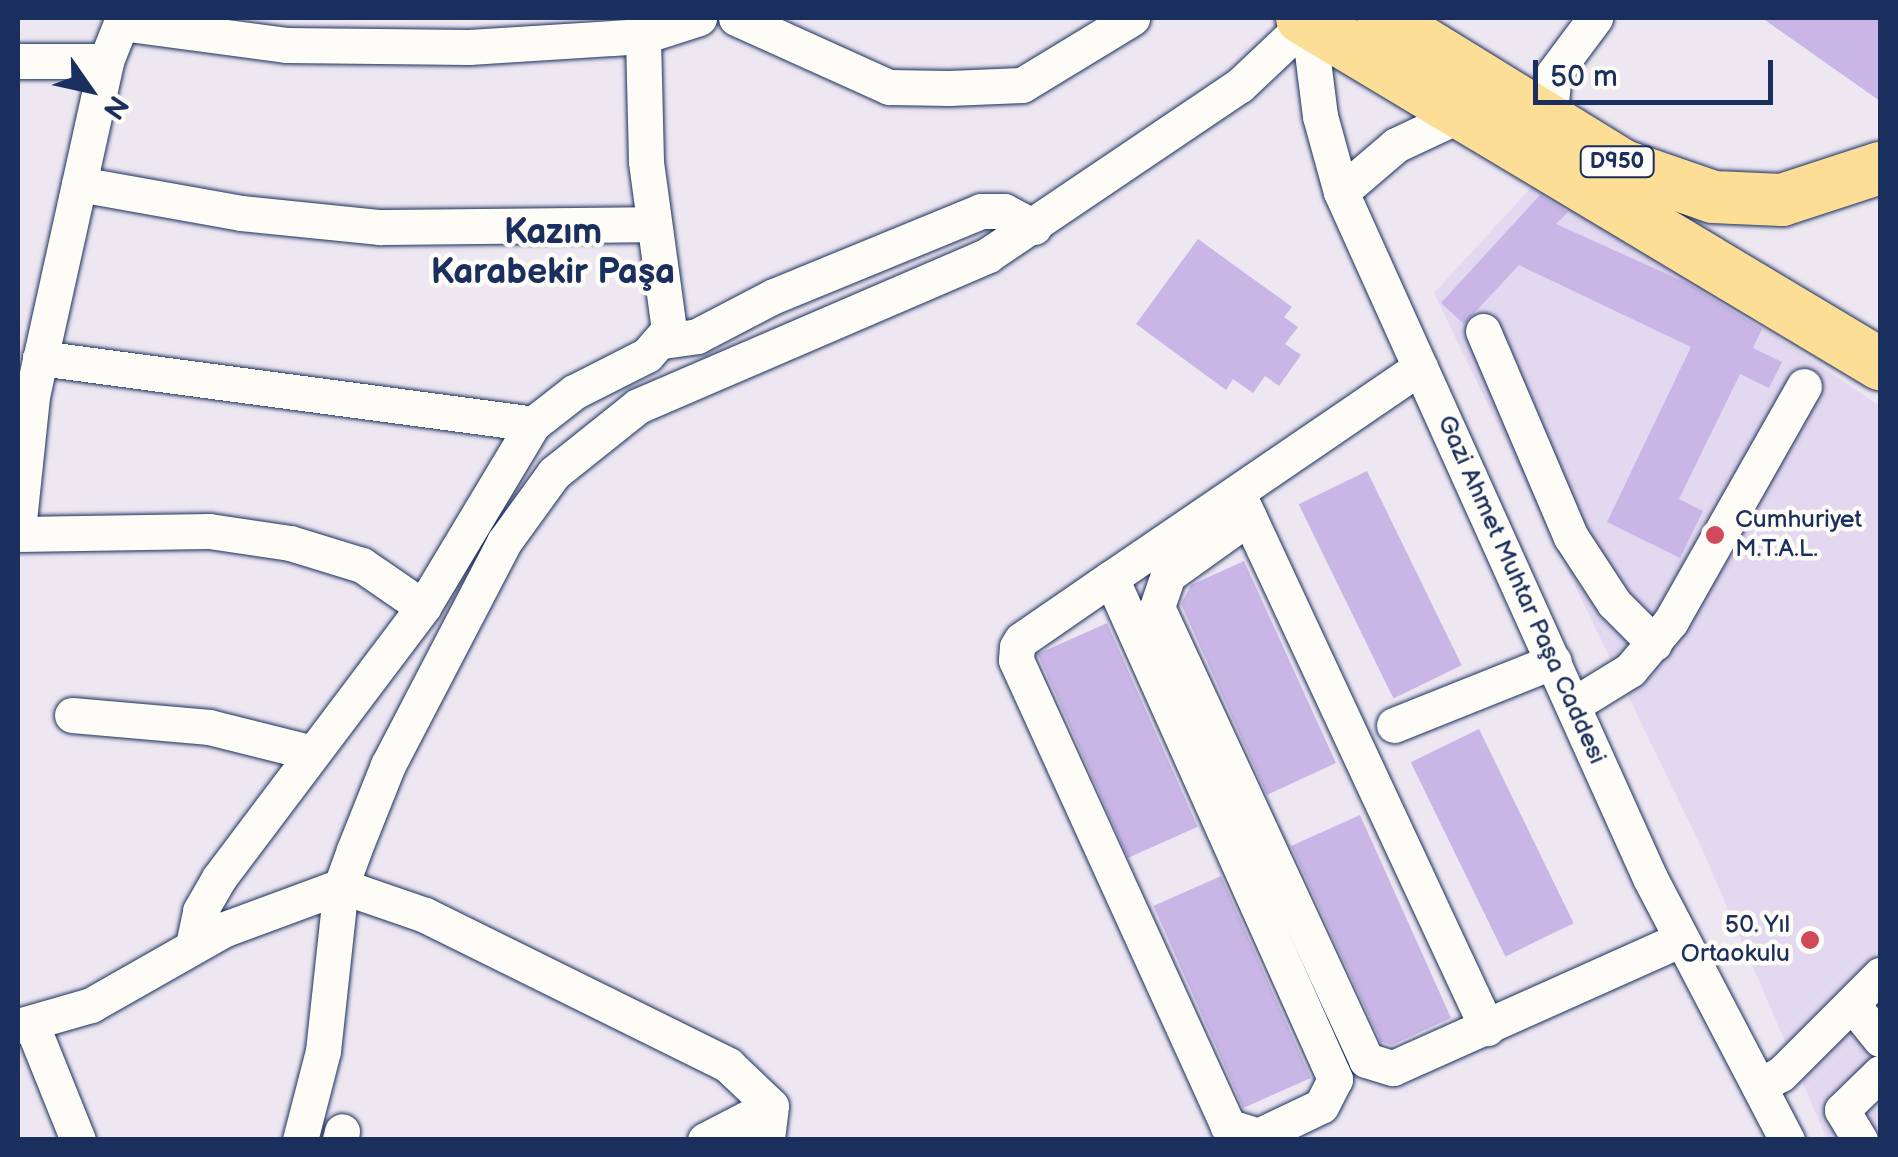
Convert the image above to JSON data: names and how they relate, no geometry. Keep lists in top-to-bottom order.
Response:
{
  "streets": {
    "highway": ["D950"],
    "street": ["Gazi Ahmet Muhtar Paşa Caddesi"]
  },
  "districts": ["Kazım Karabekir Paşa"],
  "places": ["Cumhuriyet M.T.A.L.", "50. Yıl Ortaokulu"],
  "scale_bar": "50 m",
  "north": "bottom right"
}
